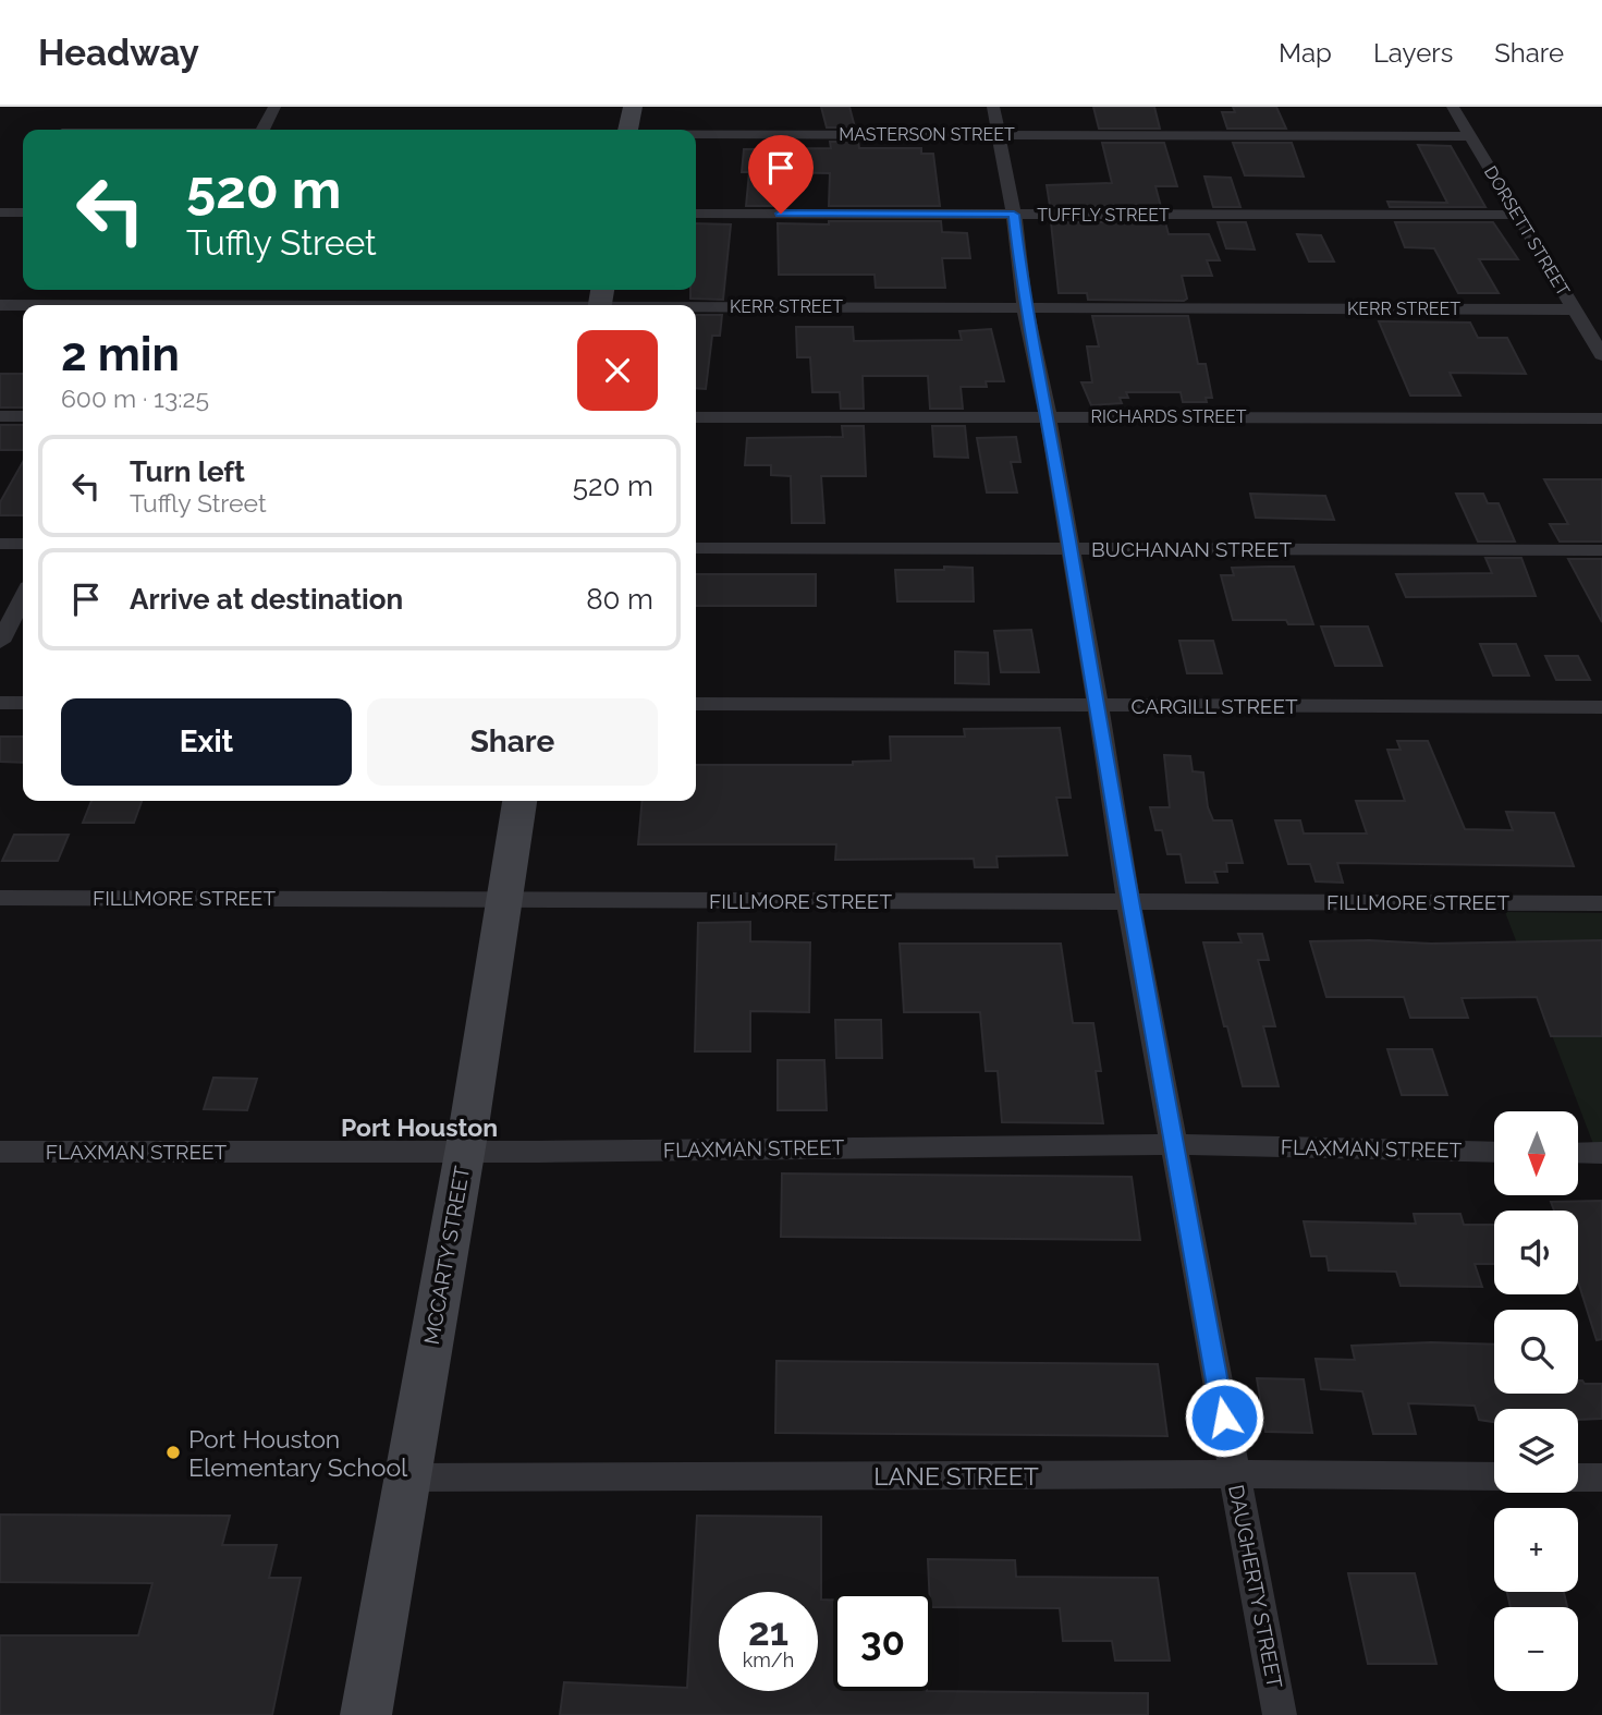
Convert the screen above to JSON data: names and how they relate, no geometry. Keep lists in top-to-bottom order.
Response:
{
  "streets": {
    "main road": ["MCCARTY STREET"],
    "street": [
      "MASTERSON STREET",
      "TUFFLY STREET",
      "DORSETT STREET",
      "KERR STREET",
      "RICHARDS STREET",
      "BUCHANAN STREET",
      "CARGILL STREET",
      "FILLMORE STREET",
      "FLAXMAN STREET",
      "LANE STREET",
      "DAUGHERTY STREET"
    ]
  },
  "crossings": [
    ["MASTERSON STREET", "DORSETT STREET"],
    ["MASTERSON STREET", "DAUGHERTY STREET"],
    ["TUFFLY STREET", "DORSETT STREET"],
    ["TUFFLY STREET", "DAUGHERTY STREET"],
    ["DORSETT STREET", "KERR STREET"],
    ["KERR STREET", "DAUGHERTY STREET"],
    ["RICHARDS STREET", "DAUGHERTY STREET"],
    ["BUCHANAN STREET", "DAUGHERTY STREET"],
    ["CARGILL STREET", "DAUGHERTY STREET"],
    ["FILLMORE STREET", "MCCARTY STREET"],
    ["FILLMORE STREET", "DAUGHERTY STREET"],
    ["FLAXMAN STREET", "MCCARTY STREET"],
    ["FLAXMAN STREET", "DAUGHERTY STREET"],
    ["MCCARTY STREET", "LANE STREET"],
    ["LANE STREET", "DAUGHERTY STREET"]
  ],
  "districts": ["Port Houston"],
  "places": ["Port Houston Elementary School"],
  "north": "bottom",
  "page": {
    "header": "Headway",
    "nav": ["Map", "Layers", "Share"],
    "turn": ["520 m", "Tuffly Street"],
    "heading": ["2 min", "600 m · 13:25"],
    "list": [
      {
        "name": "Turn left",
        "note": "Tuffly Street",
        "value": "520 m"
      },
      {
        "name": "Arrive at destination",
        "value": "80 m"
      }
    ],
    "buttons": ["Exit", "Share"],
    "map_buttons": ["+", "−"],
    "speed": "21 km/h",
    "limit": "30"
  }
}
